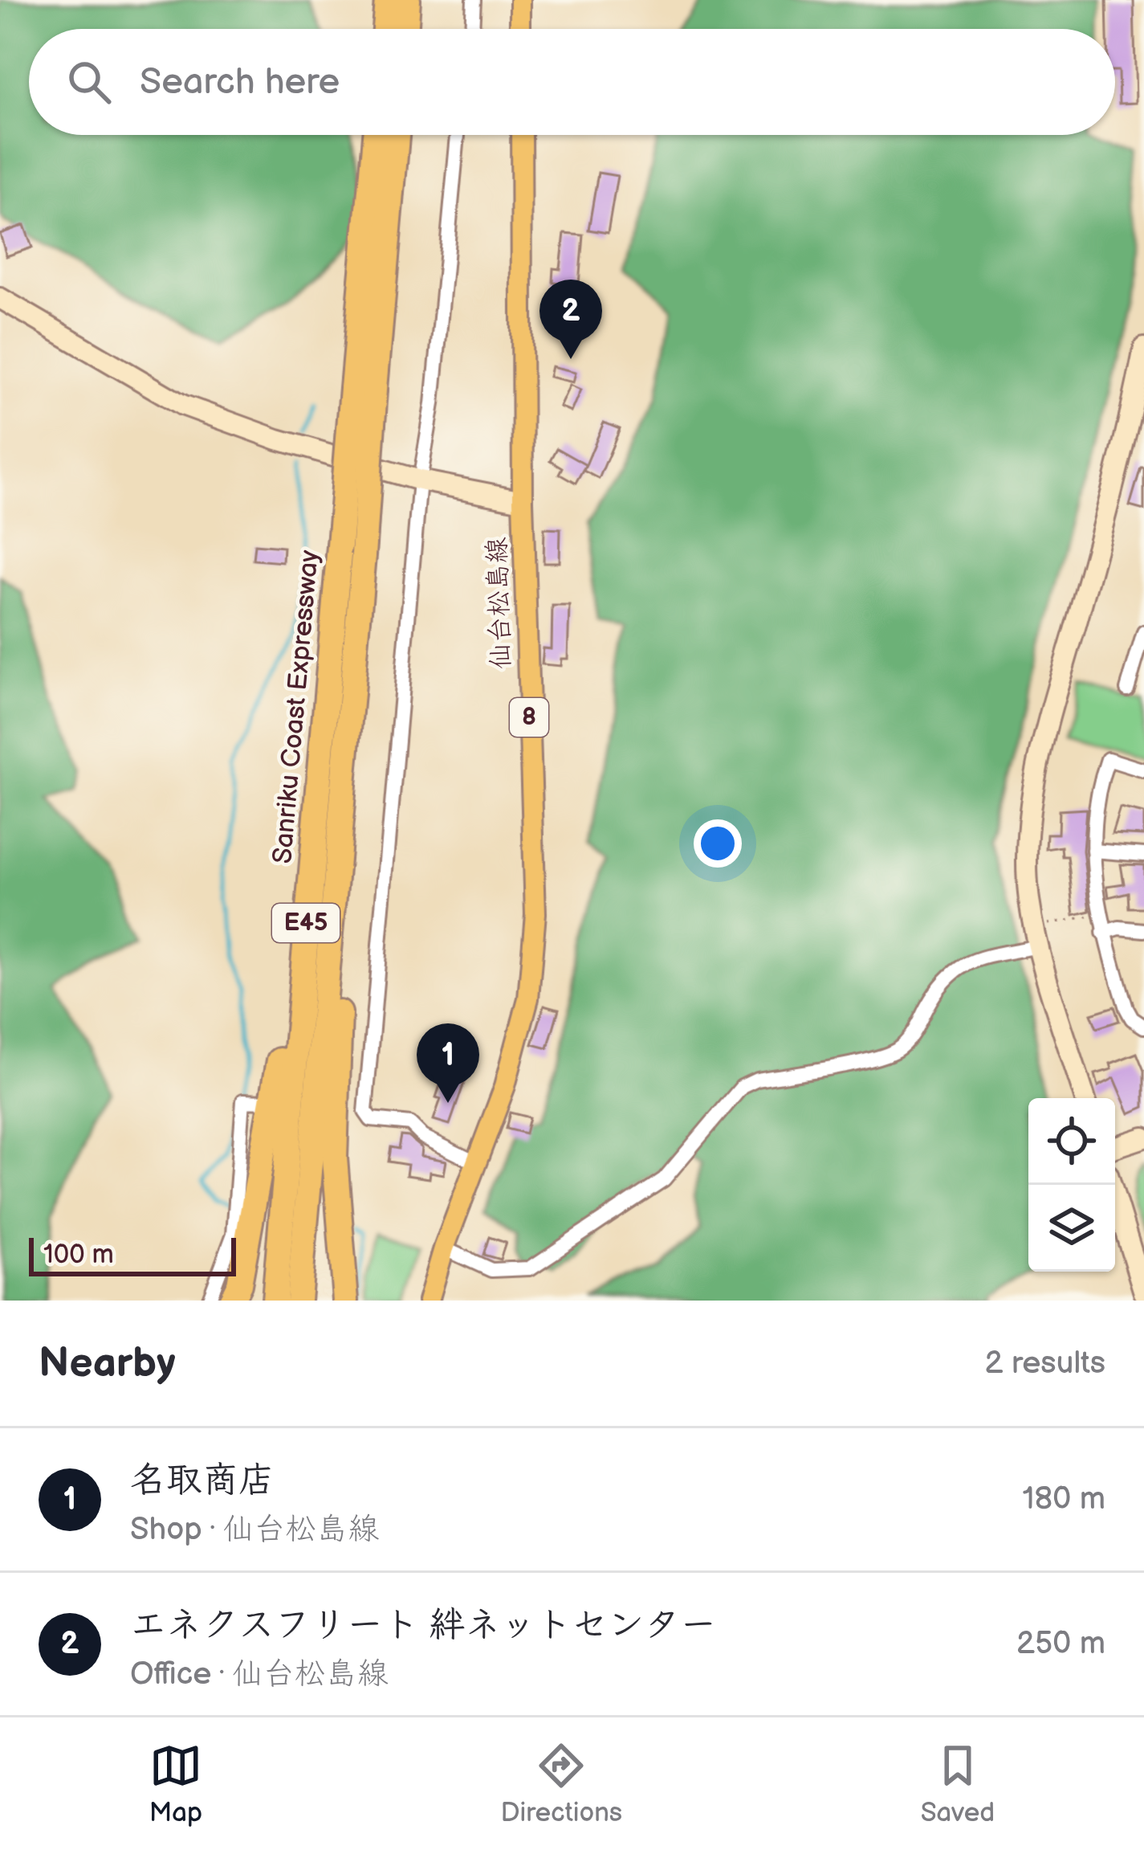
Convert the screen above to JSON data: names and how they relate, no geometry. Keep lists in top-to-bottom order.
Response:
{
  "streets": {
    "highway": ["Sanriku Coast Expressway", "E45"],
    "main road": ["仙台松島線", "8"]
  },
  "scale_bar": "100 m",
  "page": {
    "search": "Search here",
    "pins": ["2", "1"],
    "scale": "100 m",
    "heading": ["Nearby", "2 results"],
    "list": [
      {
        "mark": "1",
        "name": "名取商店",
        "note": "Shop · 仙台松島線",
        "value": "180 m"
      },
      {
        "mark": "2",
        "name": "エネクスフリート 絆ネットセンター",
        "note": "Office · 仙台松島線",
        "value": "250 m"
      }
    ],
    "nav": ["Map", "Directions", "Saved"]
  }
}
